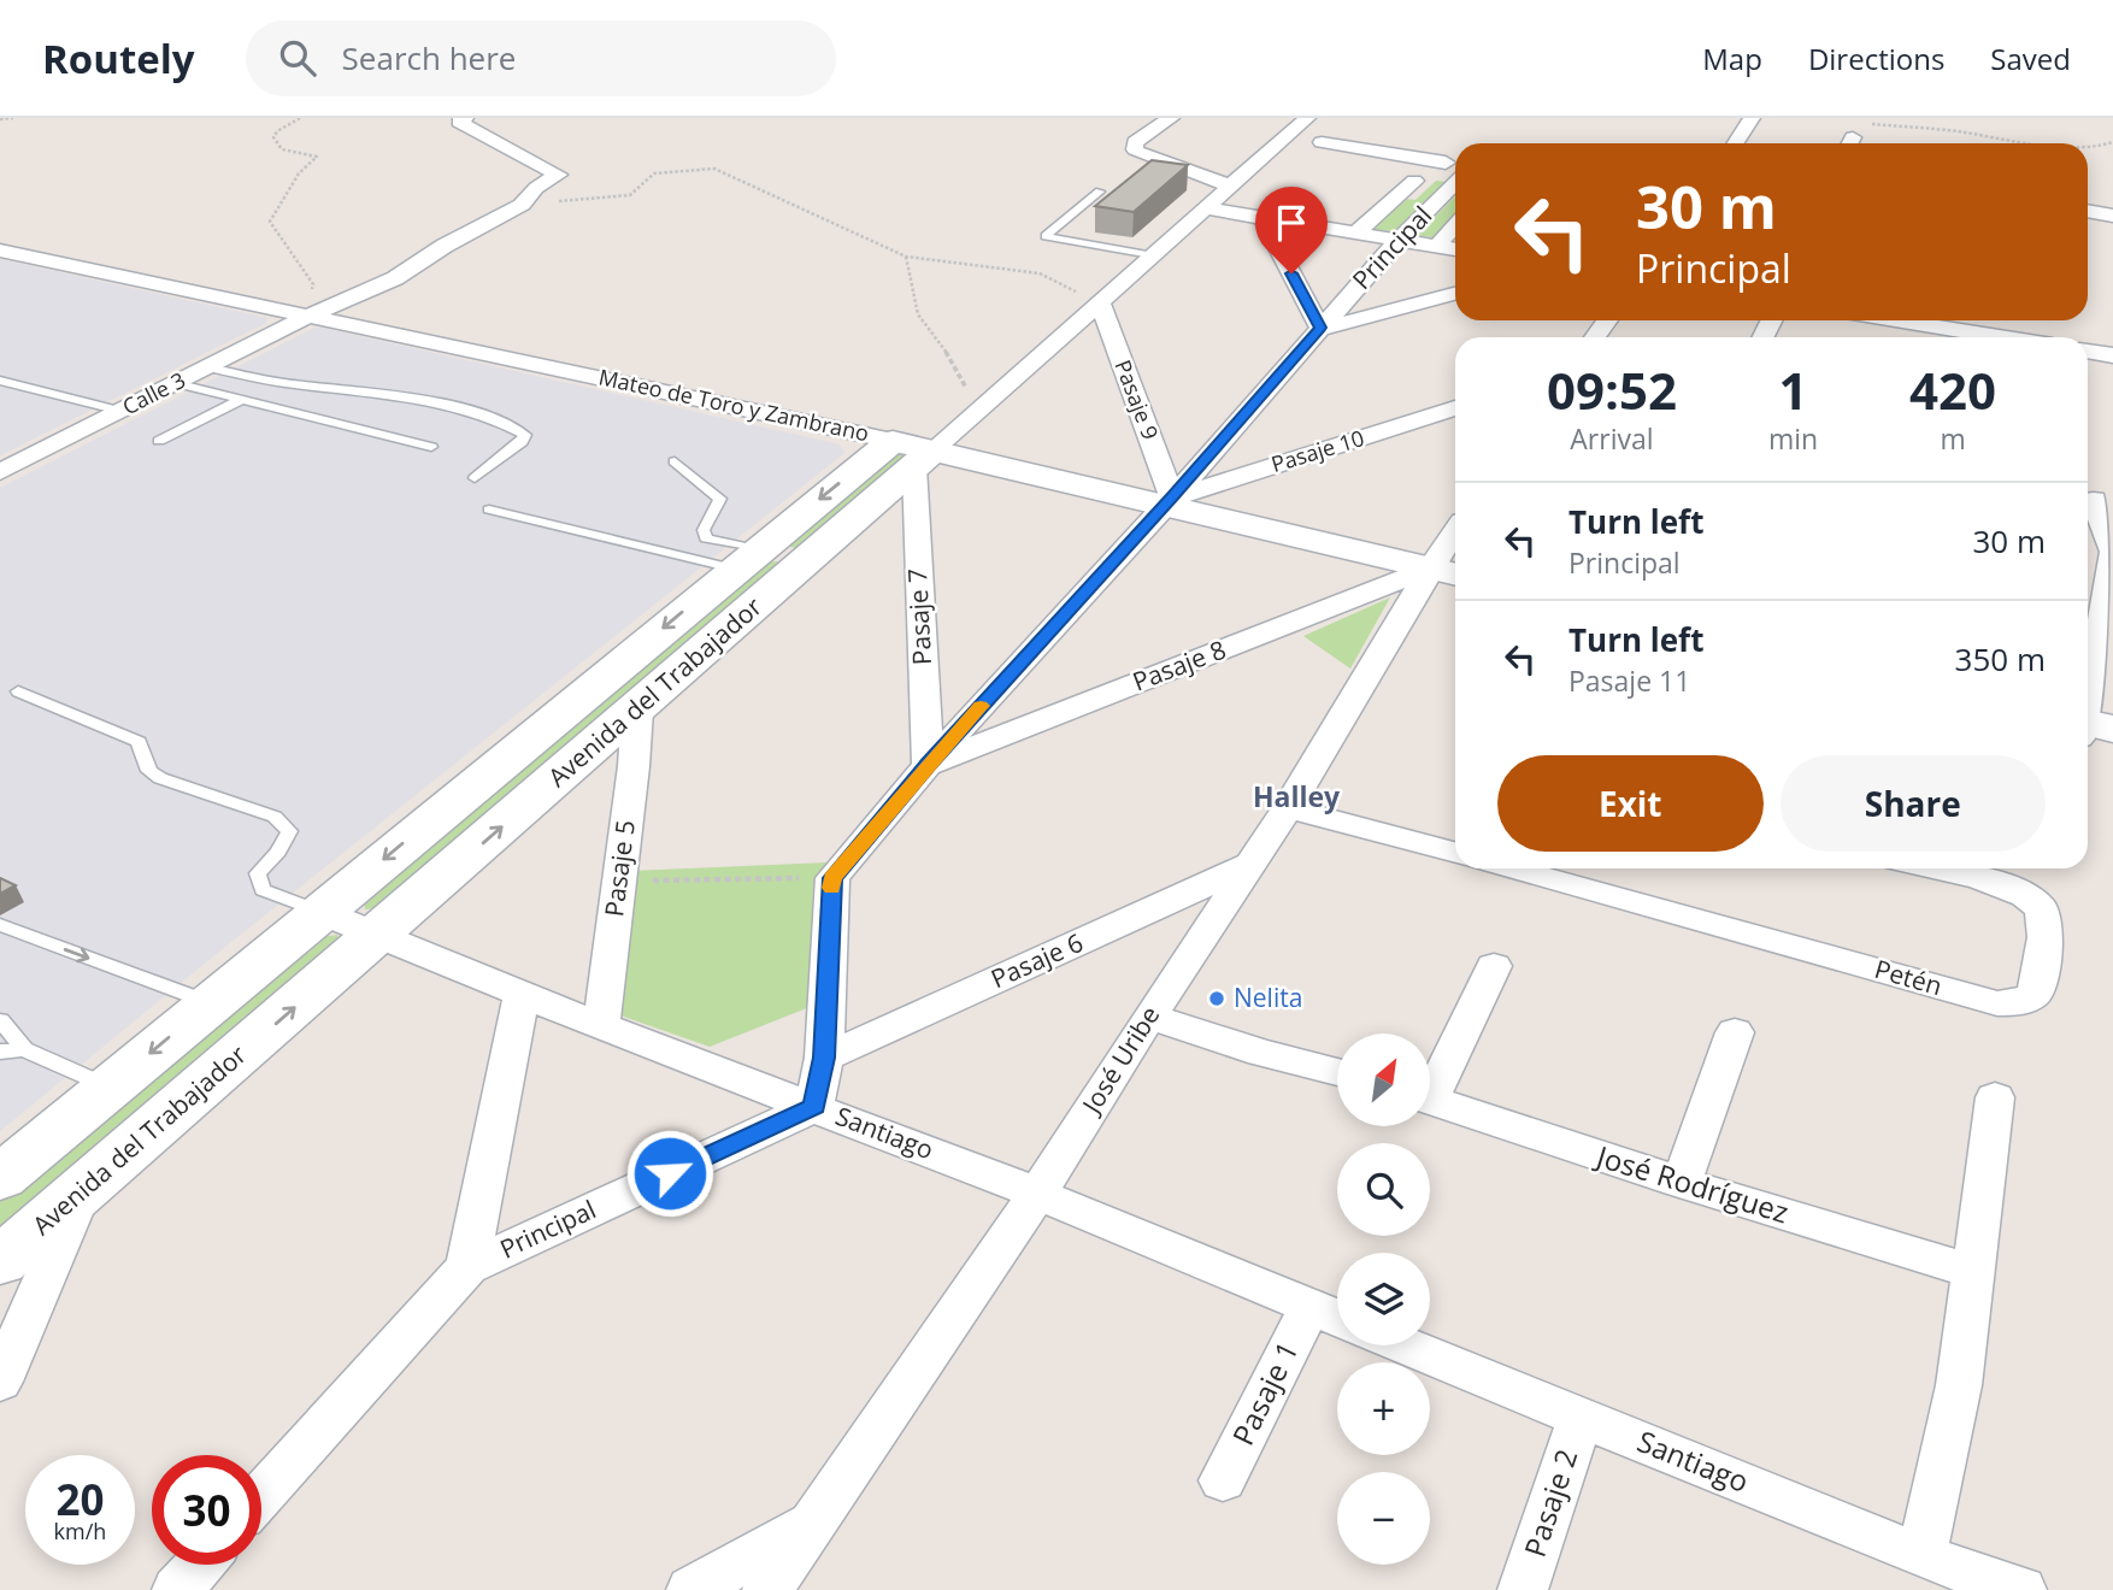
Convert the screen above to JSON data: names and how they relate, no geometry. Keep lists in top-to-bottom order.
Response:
{
  "streets": {
    "street": [
      "Principal",
      "Calle 3",
      "Pasaje 9",
      "Mateo de Toro y Zambrano",
      "Pasaje 10",
      "Pasaje 7",
      "Pasaje 8",
      "Avenida del Trabajador",
      "Pasaje 5",
      "Pasaje 6",
      "Petén",
      "José Uribe",
      "Santiago",
      "José Rodríguez",
      "Pasaje 1",
      "Pasaje 2"
    ]
  },
  "crossings": [
    ["Principal", "Pasaje 9"],
    ["Principal", "Mateo de Toro y Zambrano"],
    ["Principal", "Pasaje 10"],
    ["Principal", "Pasaje 7"],
    ["Principal", "Pasaje 8"],
    ["Principal", "Santiago"],
    ["Calle 3", "Mateo de Toro y Zambrano"],
    ["Pasaje 9", "Mateo de Toro y Zambrano"],
    ["Pasaje 9", "Pasaje 10"],
    ["Pasaje 9", "Avenida del Trabajador"],
    ["Mateo de Toro y Zambrano", "Pasaje 10"],
    ["Mateo de Toro y Zambrano", "Pasaje 7"],
    ["Mateo de Toro y Zambrano", "Pasaje 8"],
    ["Mateo de Toro y Zambrano", "Avenida del Trabajador"],
    ["Mateo de Toro y Zambrano", "José Uribe"],
    ["Pasaje 7", "Pasaje 8"],
    ["Pasaje 7", "Avenida del Trabajador"],
    ["Pasaje 8", "José Uribe"],
    ["Avenida del Trabajador", "Pasaje 5"],
    ["Avenida del Trabajador", "Santiago"],
    ["Pasaje 5", "Santiago"],
    ["Pasaje 6", "José Uribe"],
    ["José Uribe", "Santiago"],
    ["Santiago", "Pasaje 1"],
    ["Santiago", "Pasaje 2"]
  ],
  "districts": ["Halley"],
  "places": ["Nelita"],
  "north": "top right",
  "page": {
    "header": "Routely",
    "search": "Search here",
    "nav": ["Map", "Directions", "Saved"],
    "turn": ["30 m", "Principal"],
    "eta": [
      "09:52",
      "Arrival",
      "1",
      "min",
      "420",
      "m"
    ],
    "list": [
      {
        "name": "Turn left",
        "note": "Principal",
        "value": "30 m"
      },
      {
        "name": "Turn left",
        "note": "Pasaje 11",
        "value": "350 m"
      }
    ],
    "buttons": ["Exit", "Share"],
    "map_buttons": ["+", "−"],
    "speed": "20 km/h",
    "limit": "30"
  }
}
